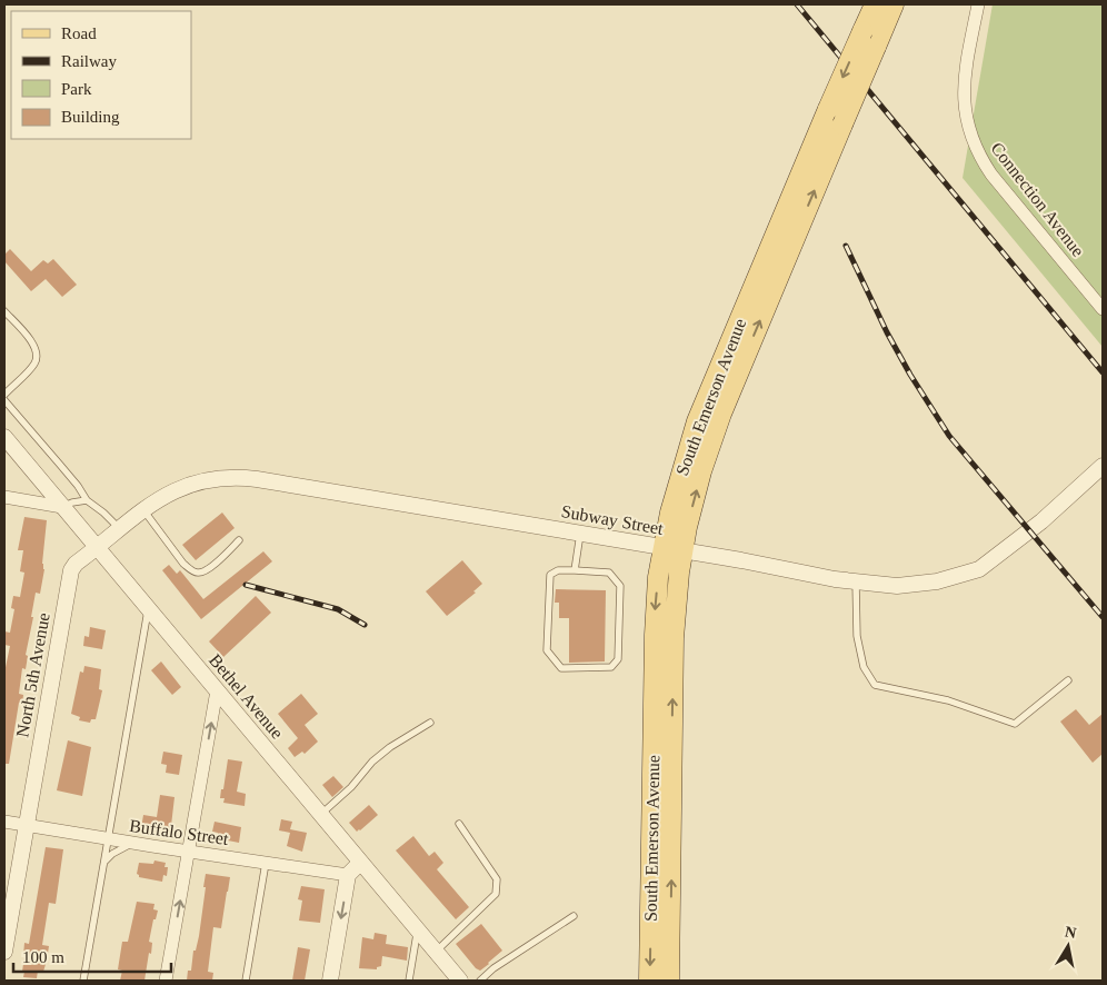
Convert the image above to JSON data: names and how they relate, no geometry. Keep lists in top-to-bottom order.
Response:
{
  "streets": {
    "main road": ["South Emerson Avenue"],
    "street": [
      "Connection Avenue",
      "Subway Street",
      "North 5th Avenue",
      "Bethel Avenue",
      "Buffalo Street"
    ]
  },
  "crossings": [
    ["South Emerson Avenue", "Subway Street"],
    ["Subway Street", "North 5th Avenue"],
    ["Subway Street", "Bethel Avenue"],
    ["North 5th Avenue", "Bethel Avenue"],
    ["North 5th Avenue", "Buffalo Street"]
  ],
  "legend": [
    "Road",
    "Railway",
    "Park",
    "Building"
  ],
  "scale_bar": "100 m",
  "north": "top"
}
